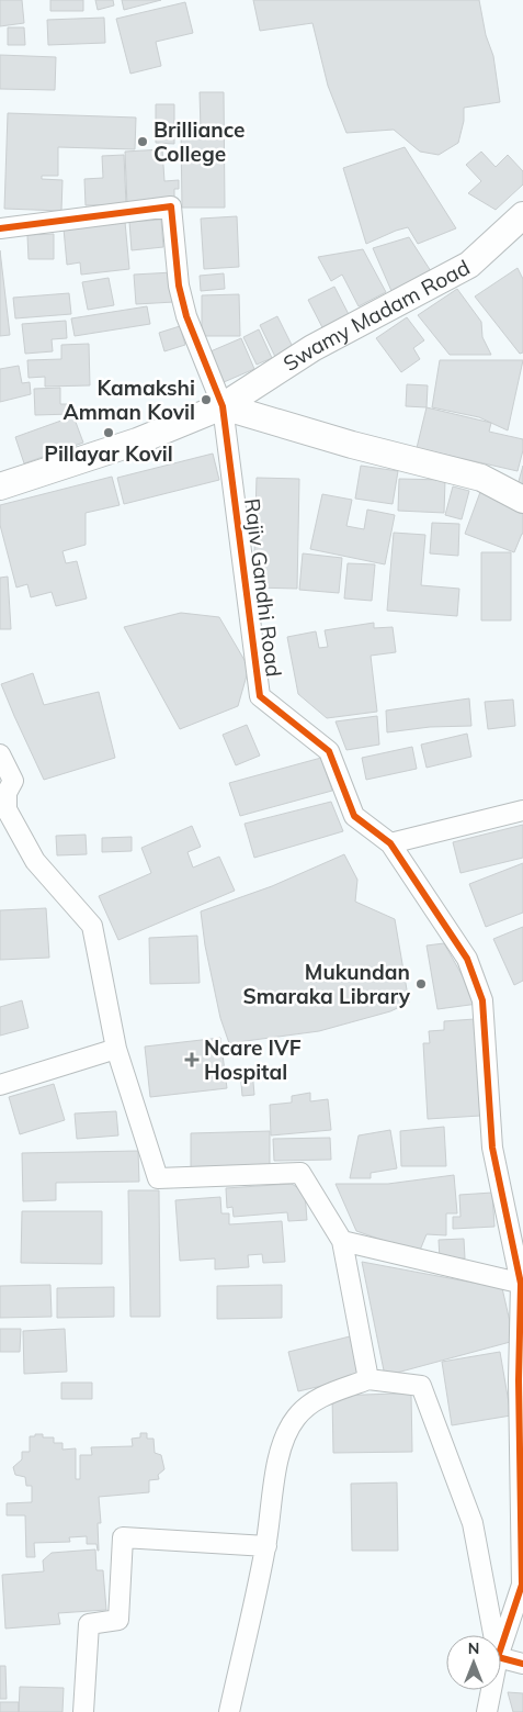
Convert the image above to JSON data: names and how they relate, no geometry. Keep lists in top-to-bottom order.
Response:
{
  "streets": {
    "main road": ["Swamy Madam Road"],
    "street": ["Rajiv Gandhi Road"]
  },
  "crossings": [
    ["Swamy Madam Road", "Rajiv Gandhi Road"]
  ],
  "places": {
    "other": [
      "Brilliance College",
      "Kamakshi Amman Kovil",
      "Pillayar Kovil",
      "Mukundan Smaraka Library"
    ],
    "health": ["Ncare IVF Hospital"]
  },
  "north": "top"
}
